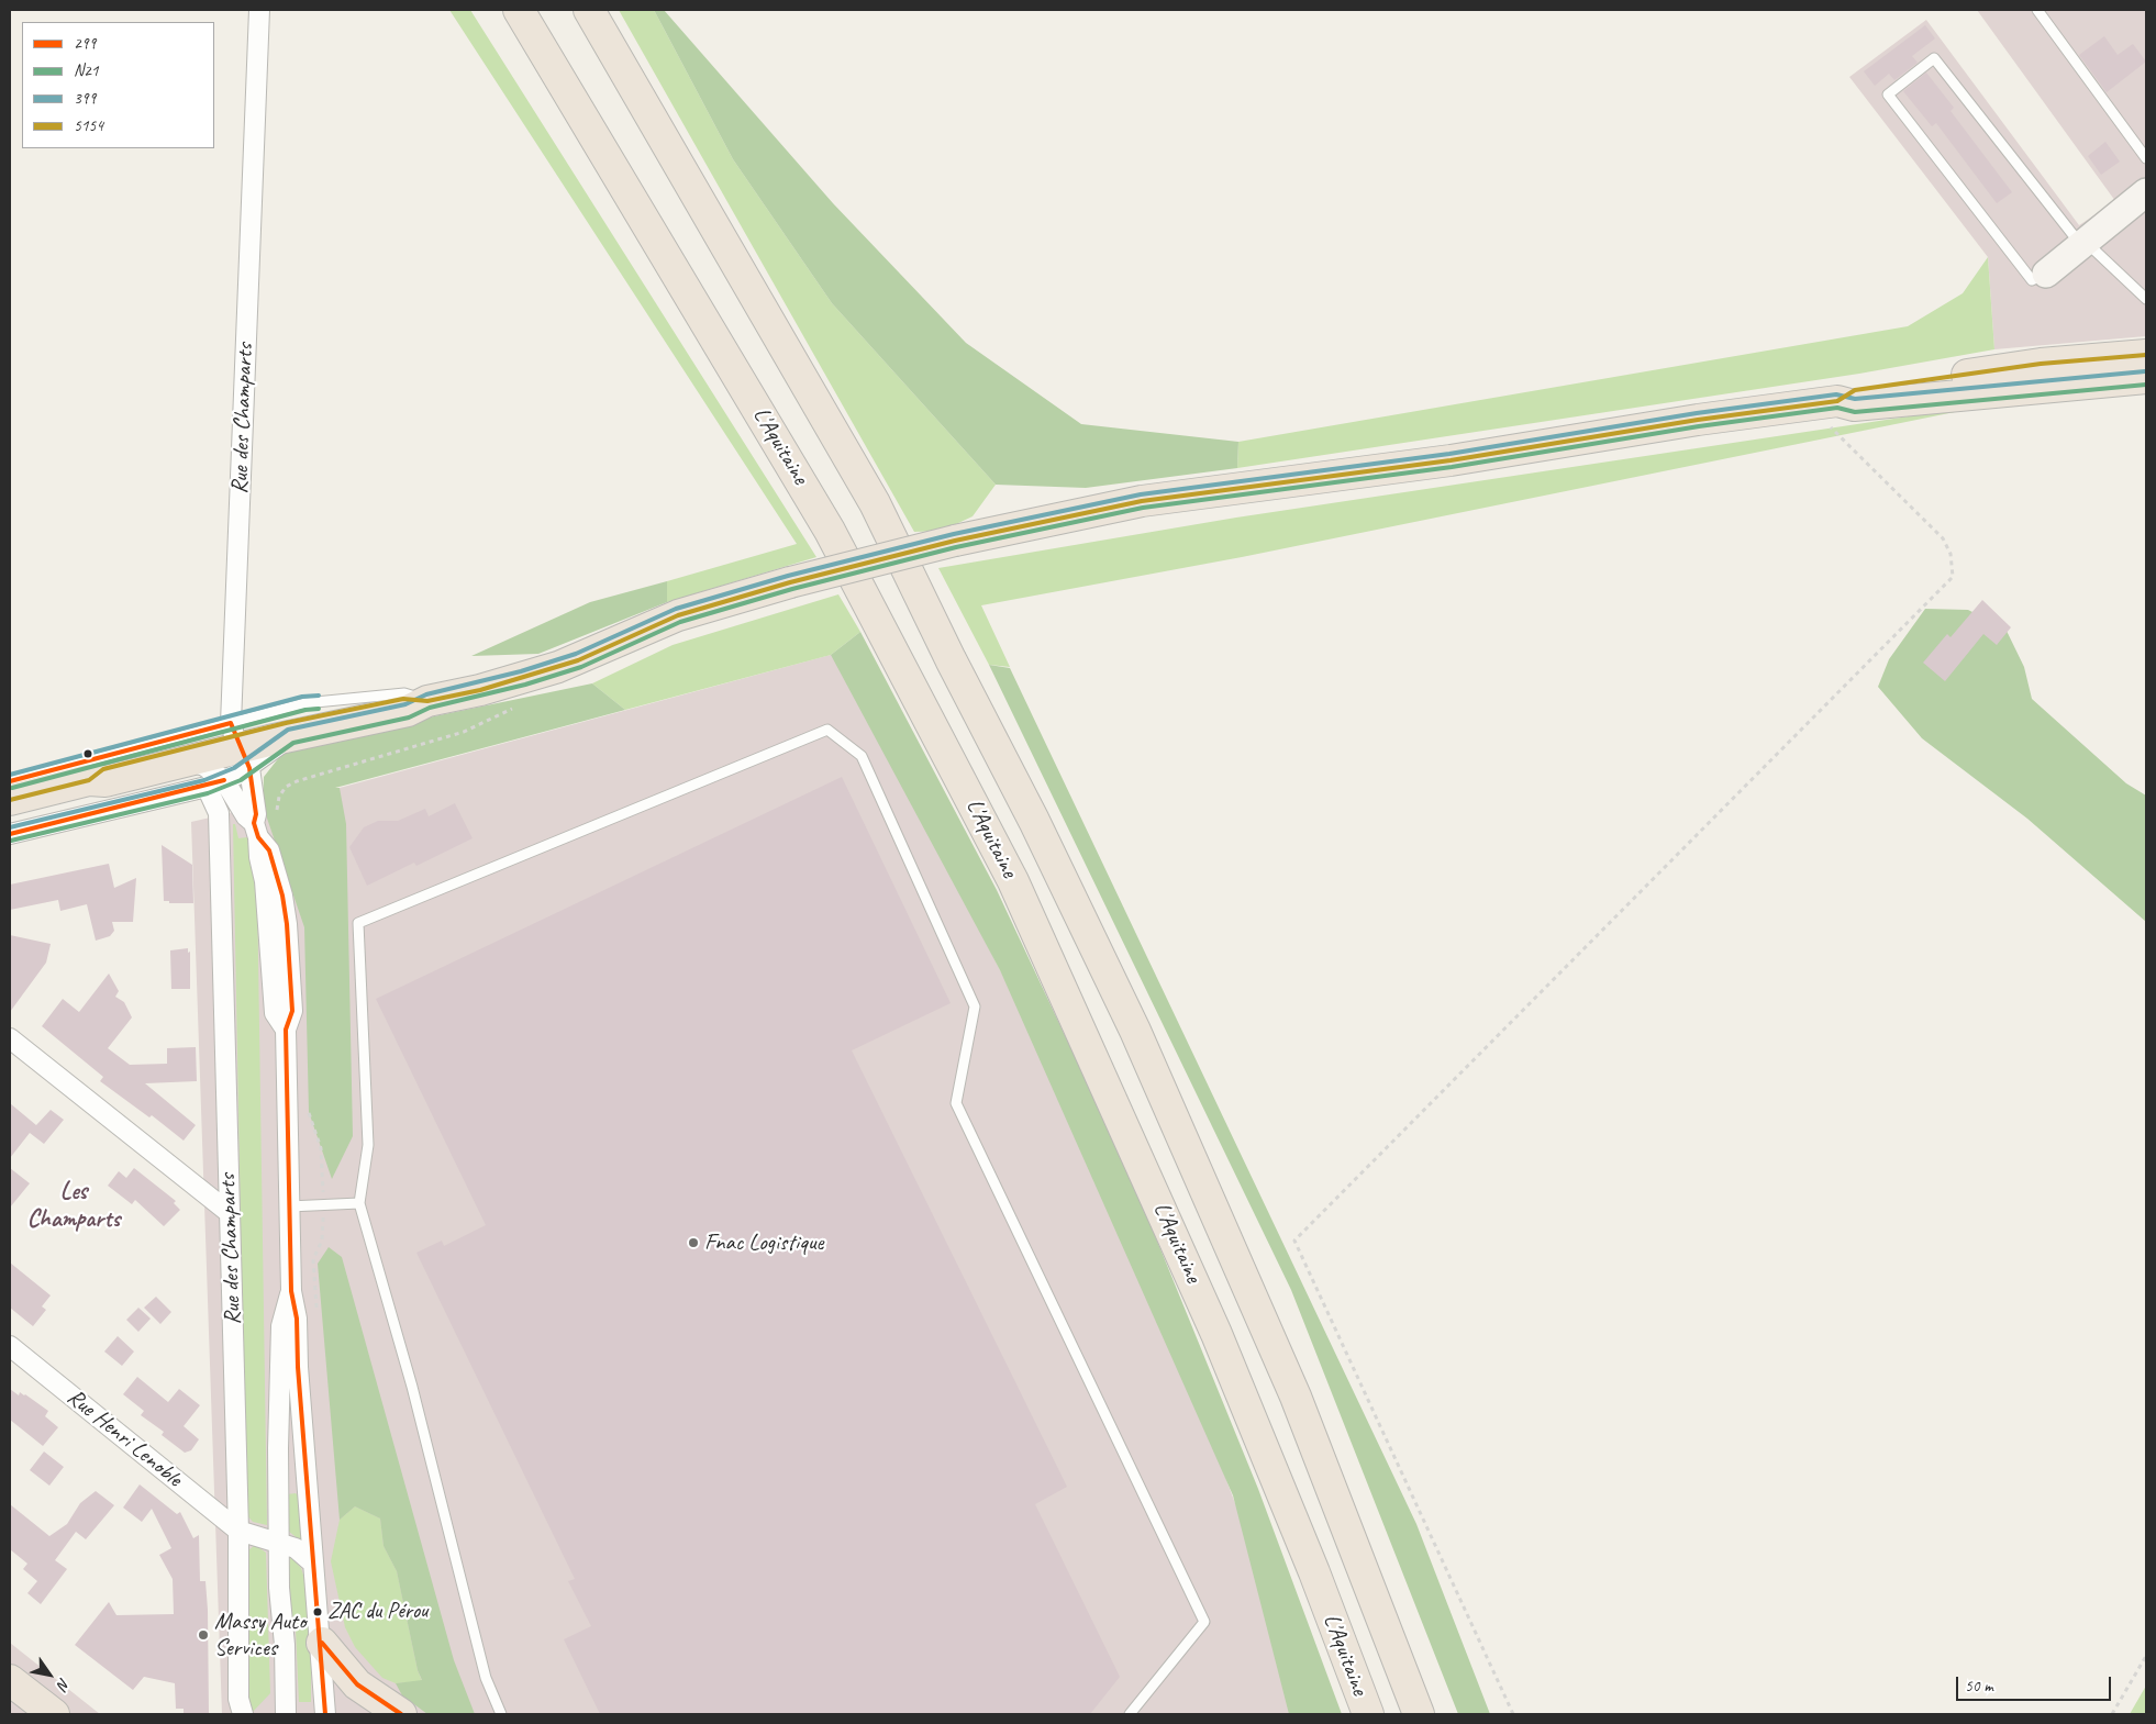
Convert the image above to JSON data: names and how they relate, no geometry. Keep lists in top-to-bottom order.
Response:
{
  "streets": {
    "main road": ["L'Aquitaine"],
    "street": ["Rue des Champarts", "Rue Henri Lenoble"]
  },
  "crossings": [
    ["Rue des Champarts", "Rue Henri Lenoble"]
  ],
  "districts": ["Les Champarts"],
  "places": ["Fnac Logistique", "ZAC du Pérou", "Massy Auto Services"],
  "lines": [
    "transit line 5154",
    "transit line 399",
    "transit line N21",
    "transit line 299"
  ],
  "legend": [
    "299",
    "N21",
    "399",
    "5154"
  ],
  "scale_bar": "50 m",
  "north": "bottom right"
}
